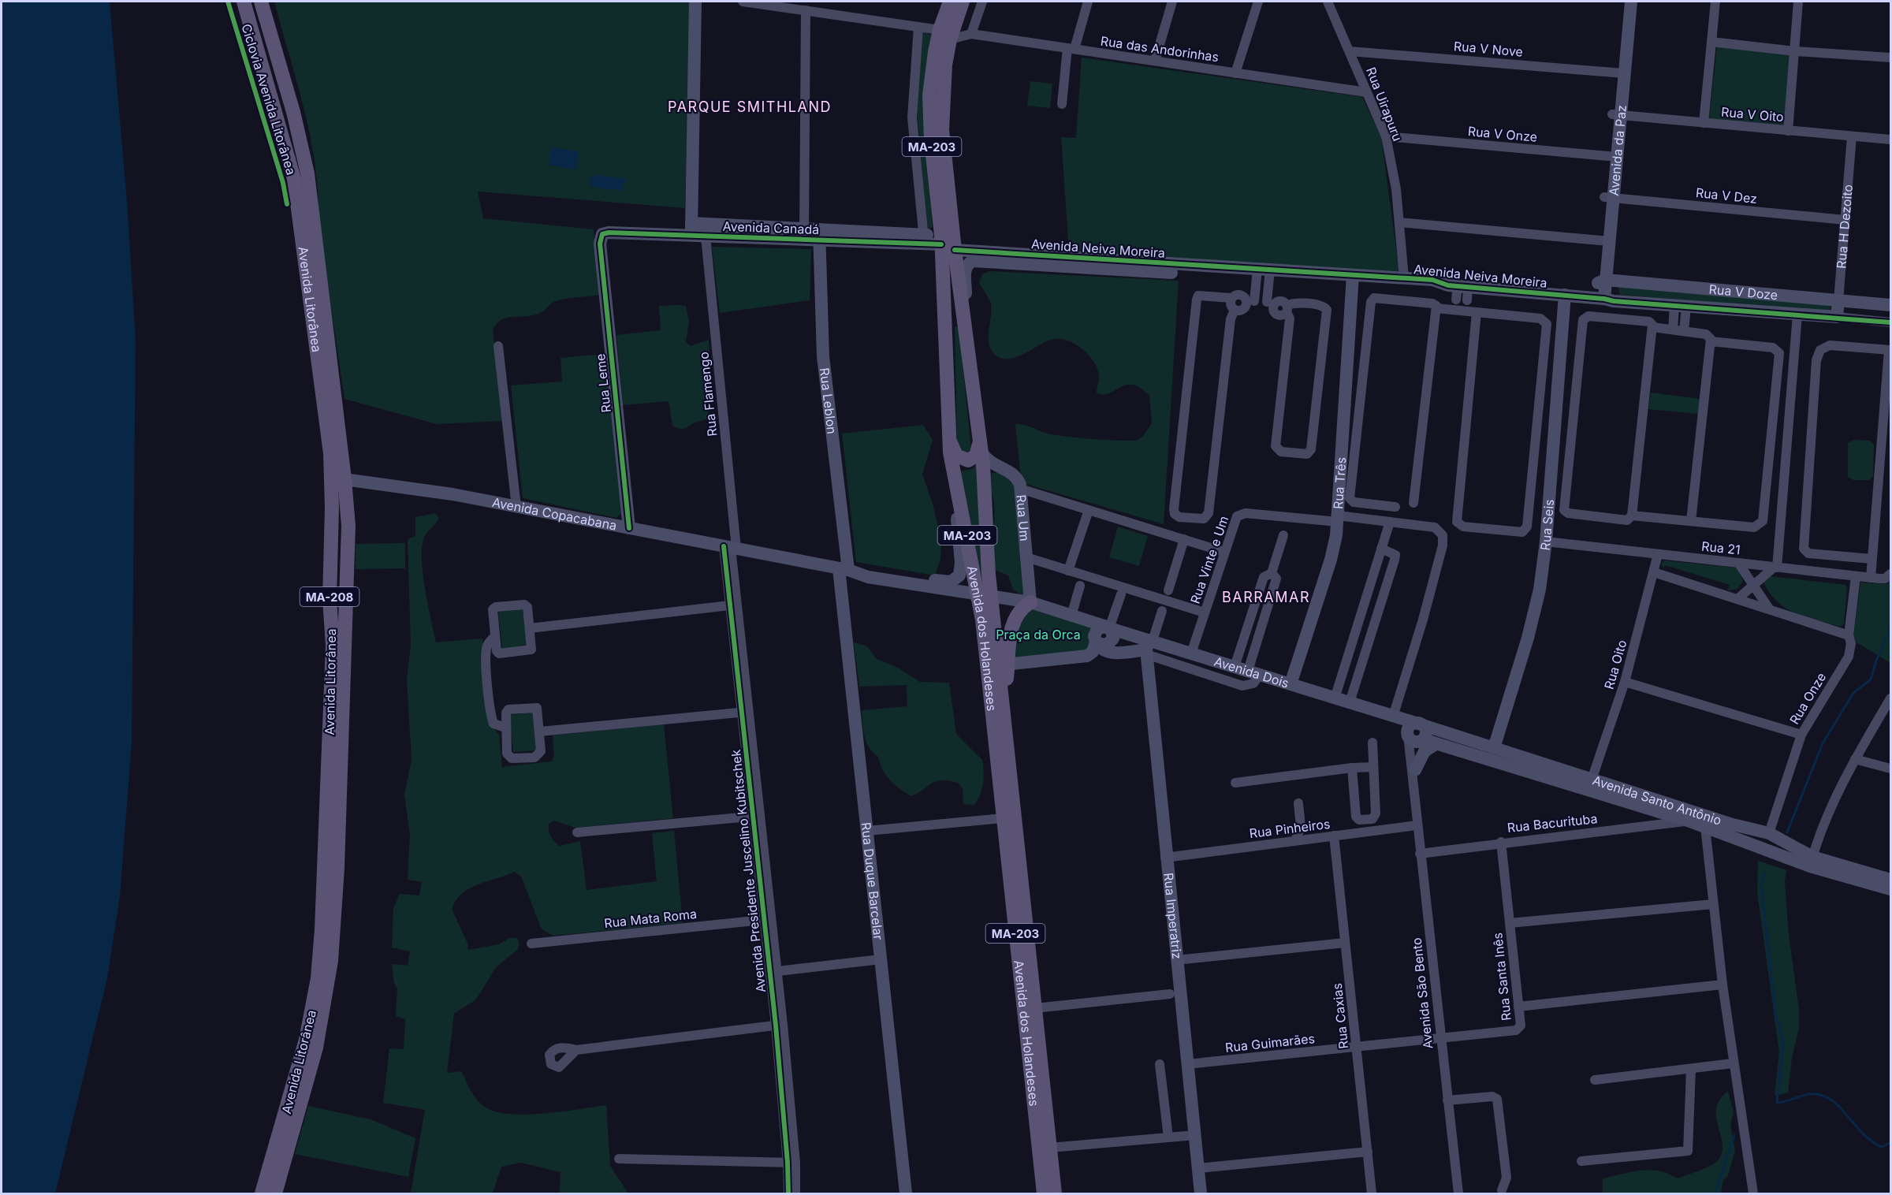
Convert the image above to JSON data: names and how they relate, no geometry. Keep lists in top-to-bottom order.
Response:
{
  "streets": {
    "main road": [
      "MA-203",
      "Avenida Litorânea",
      "MA-208",
      "Avenida dos Holandeses"
    ],
    "street": [
      "Rua das Andorinhas",
      "Rua V Nove",
      "Rua Uirapuru",
      "Rua V Oito",
      "Rua V Onze",
      "Avenida da Paz",
      "Rua V Dez",
      "Rua H Dezoito",
      "Avenida Canadá",
      "Avenida Neiva Moreira",
      "Rua V Doze",
      "Rua Leme",
      "Rua Flamengo",
      "Rua Leblon",
      "Rua Três",
      "Avenida Copacabana",
      "Rua Um",
      "Rua Seis",
      "Rua 21",
      "Rua Vinte e Um",
      "Rua Oito",
      "Avenida Dois",
      "Rua Onze",
      "Avenida Santo Antônio",
      "Rua Bacurituba",
      "Rua Pinheiros",
      "Avenida Presidente Juscelino Kubitschek",
      "Rua Duque Barcelar",
      "Rua Imperatriz",
      "Rua Mata Roma",
      "Rua Santa Inês",
      "Avenida São Bento",
      "Rua Caxias",
      "Rua Guimarães"
    ],
    "cycle path": ["Ciclovia Avenida Litorânea"]
  },
  "crossings": [
    ["Rua das Andorinhas", "Rua Uirapuru"],
    ["Rua das Andorinhas", "Avenida dos Holandeses"],
    ["Rua V Nove", "Rua Uirapuru"],
    ["Rua V Nove", "Avenida da Paz"],
    ["Rua Uirapuru", "Rua V Onze"],
    ["Rua Uirapuru", "Avenida Neiva Moreira"],
    ["Rua V Oito", "Avenida da Paz"],
    ["Rua V Oito", "Rua H Dezoito"],
    ["Rua V Onze", "Avenida da Paz"],
    ["Avenida da Paz", "Rua V Dez"],
    ["Avenida da Paz", "Avenida Neiva Moreira"],
    ["Avenida da Paz", "Rua V Doze"],
    ["Rua V Dez", "Rua H Dezoito"],
    ["Rua H Dezoito", "Avenida Neiva Moreira"],
    ["Rua H Dezoito", "Rua V Doze"],
    ["Avenida Canadá", "Avenida Neiva Moreira"],
    ["Avenida Canadá", "Rua Leme"],
    ["Avenida Canadá", "Rua Flamengo"],
    ["Avenida Canadá", "Rua Leblon"],
    ["Avenida Canadá", "Avenida dos Holandeses"],
    ["Avenida Neiva Moreira", "Rua Três"],
    ["Avenida Neiva Moreira", "Rua Seis"],
    ["Avenida Neiva Moreira", "Avenida dos Holandeses"],
    ["Avenida Litorânea", "Avenida Copacabana"],
    ["Rua Leme", "Avenida Copacabana"],
    ["Rua Flamengo", "Avenida Copacabana"],
    ["Rua Flamengo", "Avenida Presidente Juscelino Kubitschek"],
    ["Rua Leblon", "Avenida Copacabana"],
    ["Rua Leblon", "Rua Duque Barcelar"],
    ["Rua Três", "Rua Vinte e Um"],
    ["Rua Três", "Avenida Dois"],
    ["Avenida Copacabana", "Avenida dos Holandeses"],
    ["Avenida Copacabana", "Avenida Dois"],
    ["Avenida Copacabana", "Avenida Presidente Juscelino Kubitschek"],
    ["Avenida Copacabana", "Rua Duque Barcelar"],
    ["Rua Um", "Avenida dos Holandeses"],
    ["Rua Um", "Avenida Dois"],
    ["Rua Seis", "Rua 21"],
    ["Rua Seis", "Avenida Santo Antônio"],
    ["Rua 21", "Rua Oito"],
    ["Rua 21", "Rua Onze"],
    ["Rua Vinte e Um", "Avenida Dois"],
    ["Avenida dos Holandeses", "Avenida Dois"],
    ["Rua Oito", "Avenida Santo Antônio"],
    ["Avenida Dois", "Avenida Santo Antônio"],
    ["Avenida Dois", "Rua Imperatriz"],
    ["Avenida Dois", "Avenida São Bento"],
    ["Rua Onze", "Avenida Santo Antônio"],
    ["Avenida Santo Antônio", "Rua Bacurituba"],
    ["Avenida Santo Antônio", "Avenida São Bento"],
    ["Rua Bacurituba", "Rua Santa Inês"],
    ["Rua Bacurituba", "Avenida São Bento"],
    ["Rua Pinheiros", "Rua Imperatriz"],
    ["Rua Pinheiros", "Avenida São Bento"],
    ["Rua Pinheiros", "Rua Caxias"],
    ["Avenida Presidente Juscelino Kubitschek", "Rua Mata Roma"],
    ["Rua Imperatriz", "Rua Guimarães"],
    ["Rua Santa Inês", "Avenida São Bento"],
    ["Rua Santa Inês", "Rua Guimarães"],
    ["Avenida São Bento", "Rua Guimarães"],
    ["Rua Caxias", "Rua Guimarães"]
  ],
  "districts": ["PARQUE SMITHLAND", "BARRAMAR"],
  "parks": ["Praça da Orca"]
}
